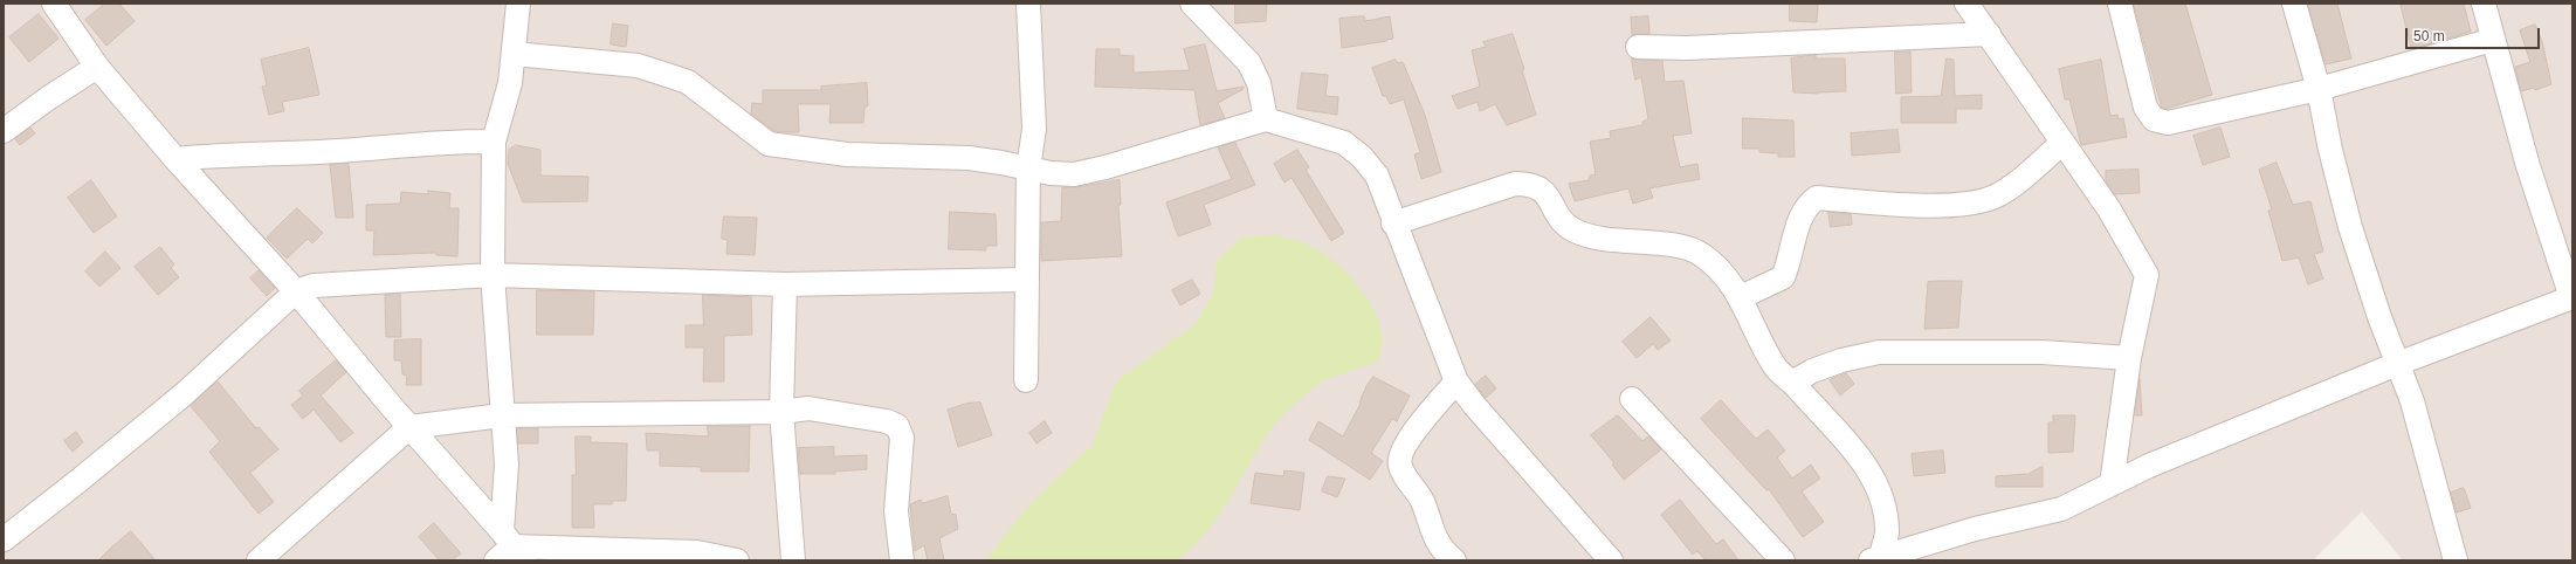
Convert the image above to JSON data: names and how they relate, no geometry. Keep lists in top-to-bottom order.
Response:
{
  "scale_bar": "50 m"
}
